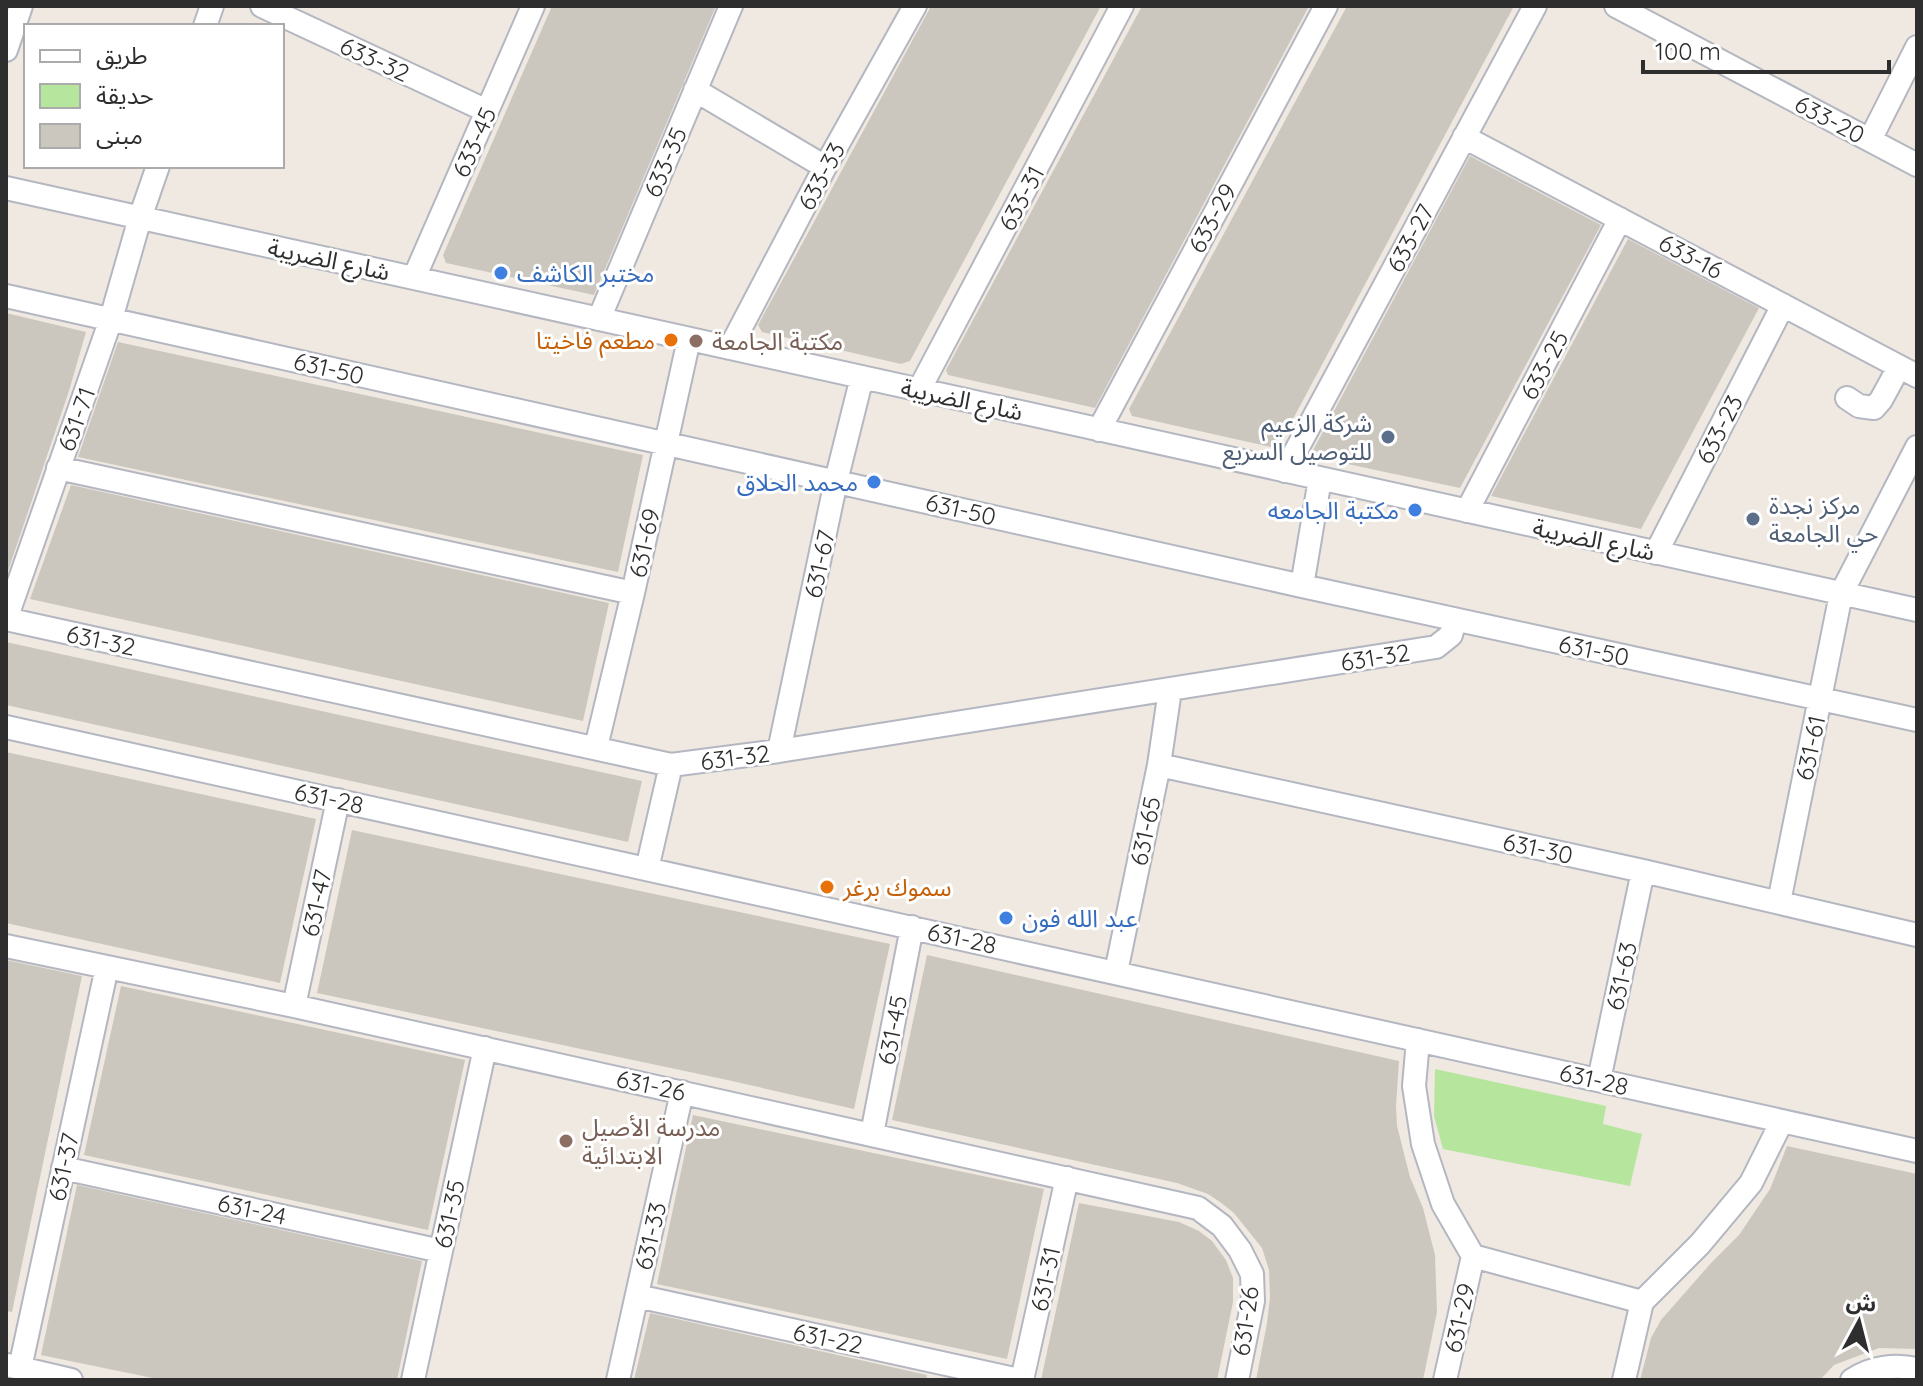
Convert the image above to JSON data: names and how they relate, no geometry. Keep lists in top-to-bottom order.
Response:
{
  "streets": {
    "street": [
      "633-32",
      "633-20",
      "633-45",
      "633-35",
      "633-33",
      "633-31",
      "633-29",
      "633-27",
      "633-16",
      "شارع الضريبة",
      "633-25",
      "631-50",
      "631-71",
      "633-23",
      "631-69",
      "631-67",
      "631-32",
      "631-61",
      "631-28",
      "631-65",
      "631-30",
      "631-47",
      "631-63",
      "631-45",
      "631-26",
      "631-37",
      "631-24",
      "631-35",
      "631-33",
      "631-31",
      "631-29",
      "631-22"
    ]
  },
  "crossings": [
    ["633-32", "633-45"],
    ["633-45", "شارع الضريبة"],
    ["633-35", "شارع الضريبة"],
    ["633-33", "شارع الضريبة"],
    ["633-31", "شارع الضريبة"],
    ["633-29", "شارع الضريبة"],
    ["633-27", "633-16"],
    ["633-27", "شارع الضريبة"],
    ["633-16", "633-25"],
    ["633-16", "633-23"],
    ["شارع الضريبة", "633-25"],
    ["شارع الضريبة", "631-71"],
    ["شارع الضريبة", "633-23"],
    ["شارع الضريبة", "631-69"],
    ["شارع الضريبة", "631-67"],
    ["شارع الضريبة", "631-61"],
    ["631-50", "631-71"],
    ["631-50", "631-69"],
    ["631-50", "631-67"],
    ["631-50", "631-32"],
    ["631-50", "631-61"],
    ["631-71", "631-32"],
    ["631-69", "631-32"],
    ["631-67", "631-32"],
    ["631-32", "631-65"],
    ["631-61", "631-30"],
    ["631-28", "631-65"],
    ["631-28", "631-47"],
    ["631-28", "631-63"],
    ["631-28", "631-45"],
    ["631-65", "631-30"],
    ["631-30", "631-63"],
    ["631-47", "631-26"],
    ["631-45", "631-26"],
    ["631-26", "631-37"],
    ["631-26", "631-35"],
    ["631-26", "631-33"],
    ["631-26", "631-31"],
    ["631-37", "631-24"],
    ["631-24", "631-35"],
    ["631-33", "631-22"],
    ["631-31", "631-22"]
  ],
  "places": [
    "مختبر الكاشف",
    "مطعم فاخيتا",
    "مكتبة الجامعة",
    "شركة الزعيم للتوصيل السريع",
    "محمد الحلاق",
    "مكتبة الجامعه",
    "مركز نجدة حي الجامعة",
    "سموك برغر",
    "عبد الله فون",
    "مدرسة الأصيل الابتدائية"
  ],
  "legend": ["طريق", "حديقة", "مبنى"],
  "scale_bar": "100 m",
  "north": "top"
}
